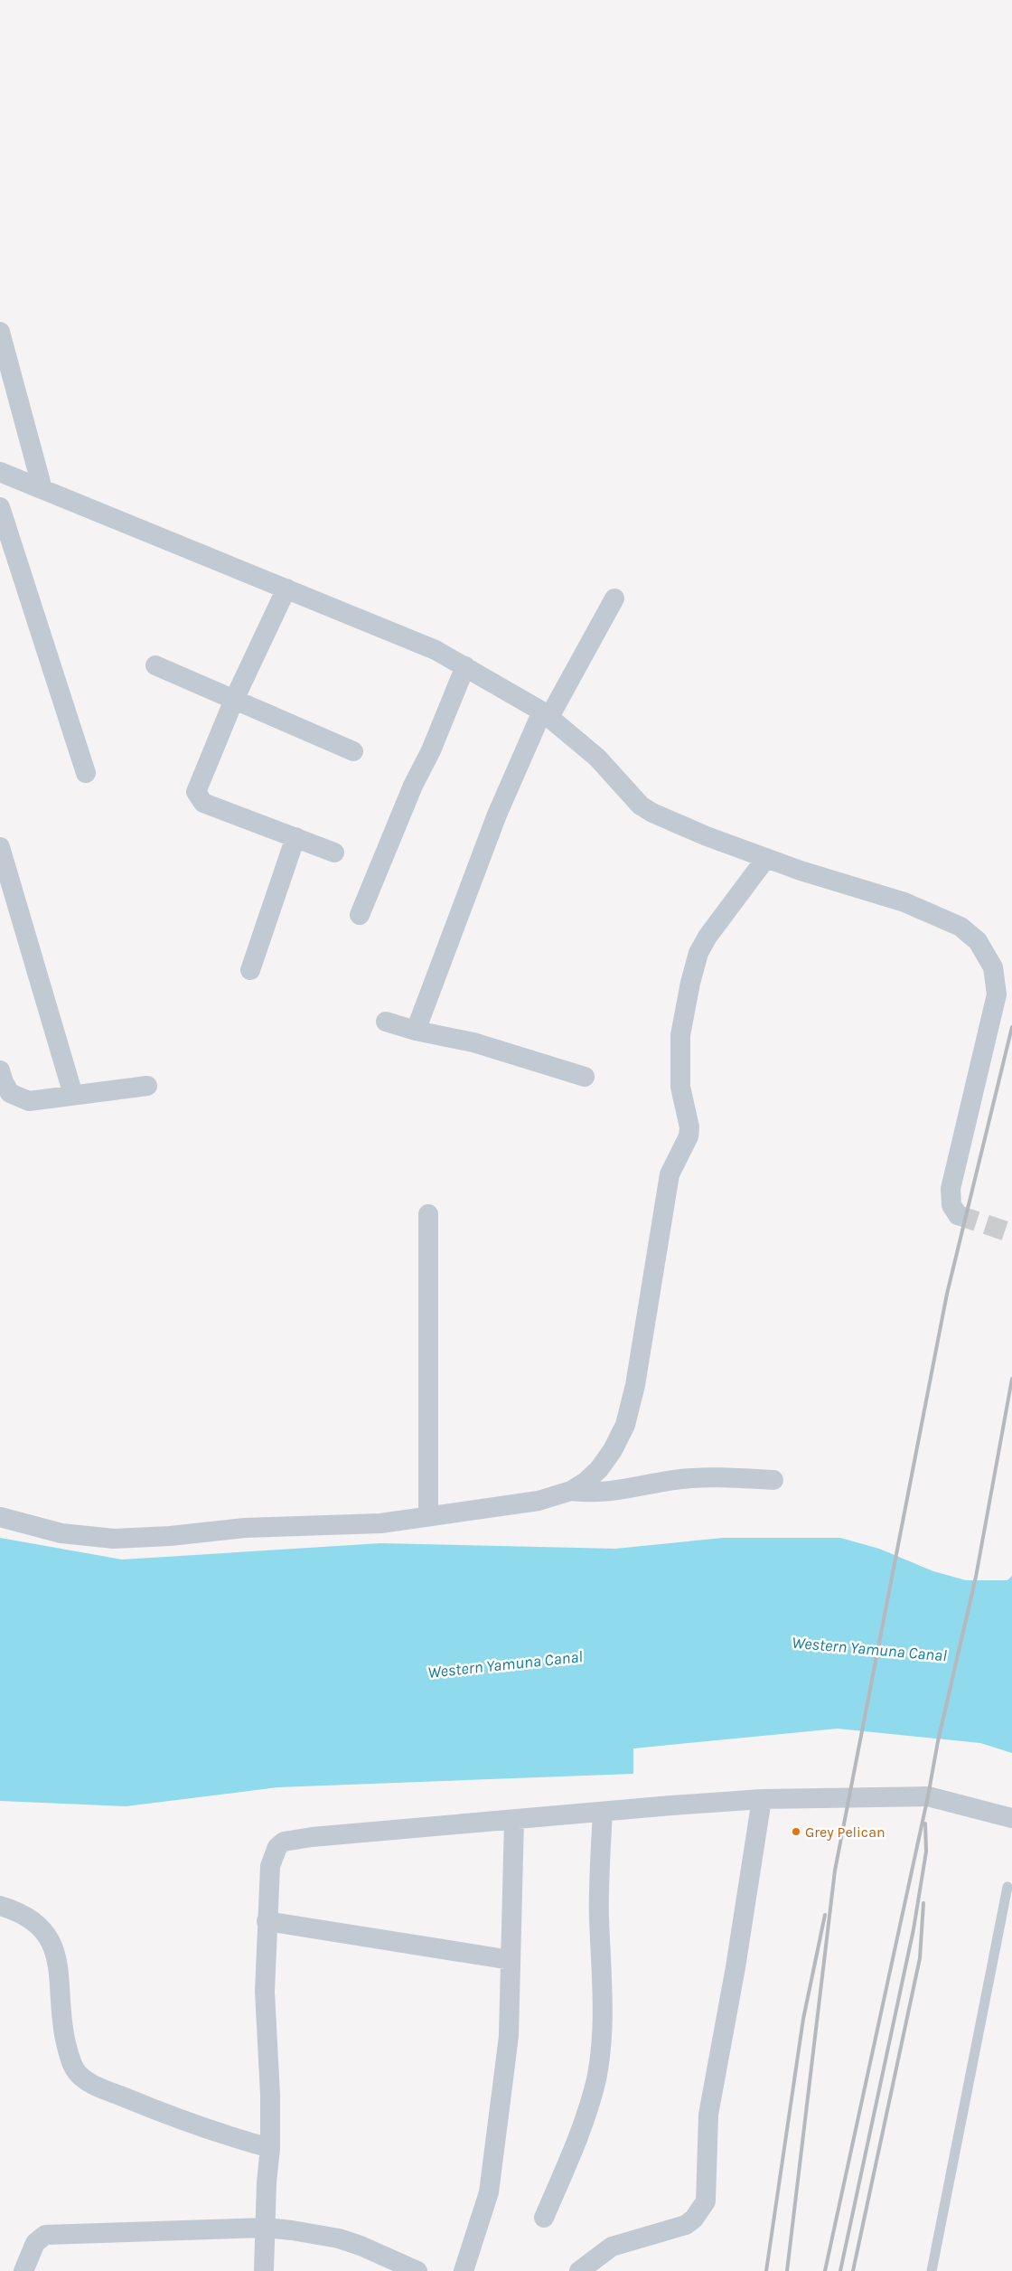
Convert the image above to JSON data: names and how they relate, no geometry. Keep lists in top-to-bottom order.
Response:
{
  "water": ["Western Yamuna Canal"],
  "places": ["Grey Pelican"]
}
